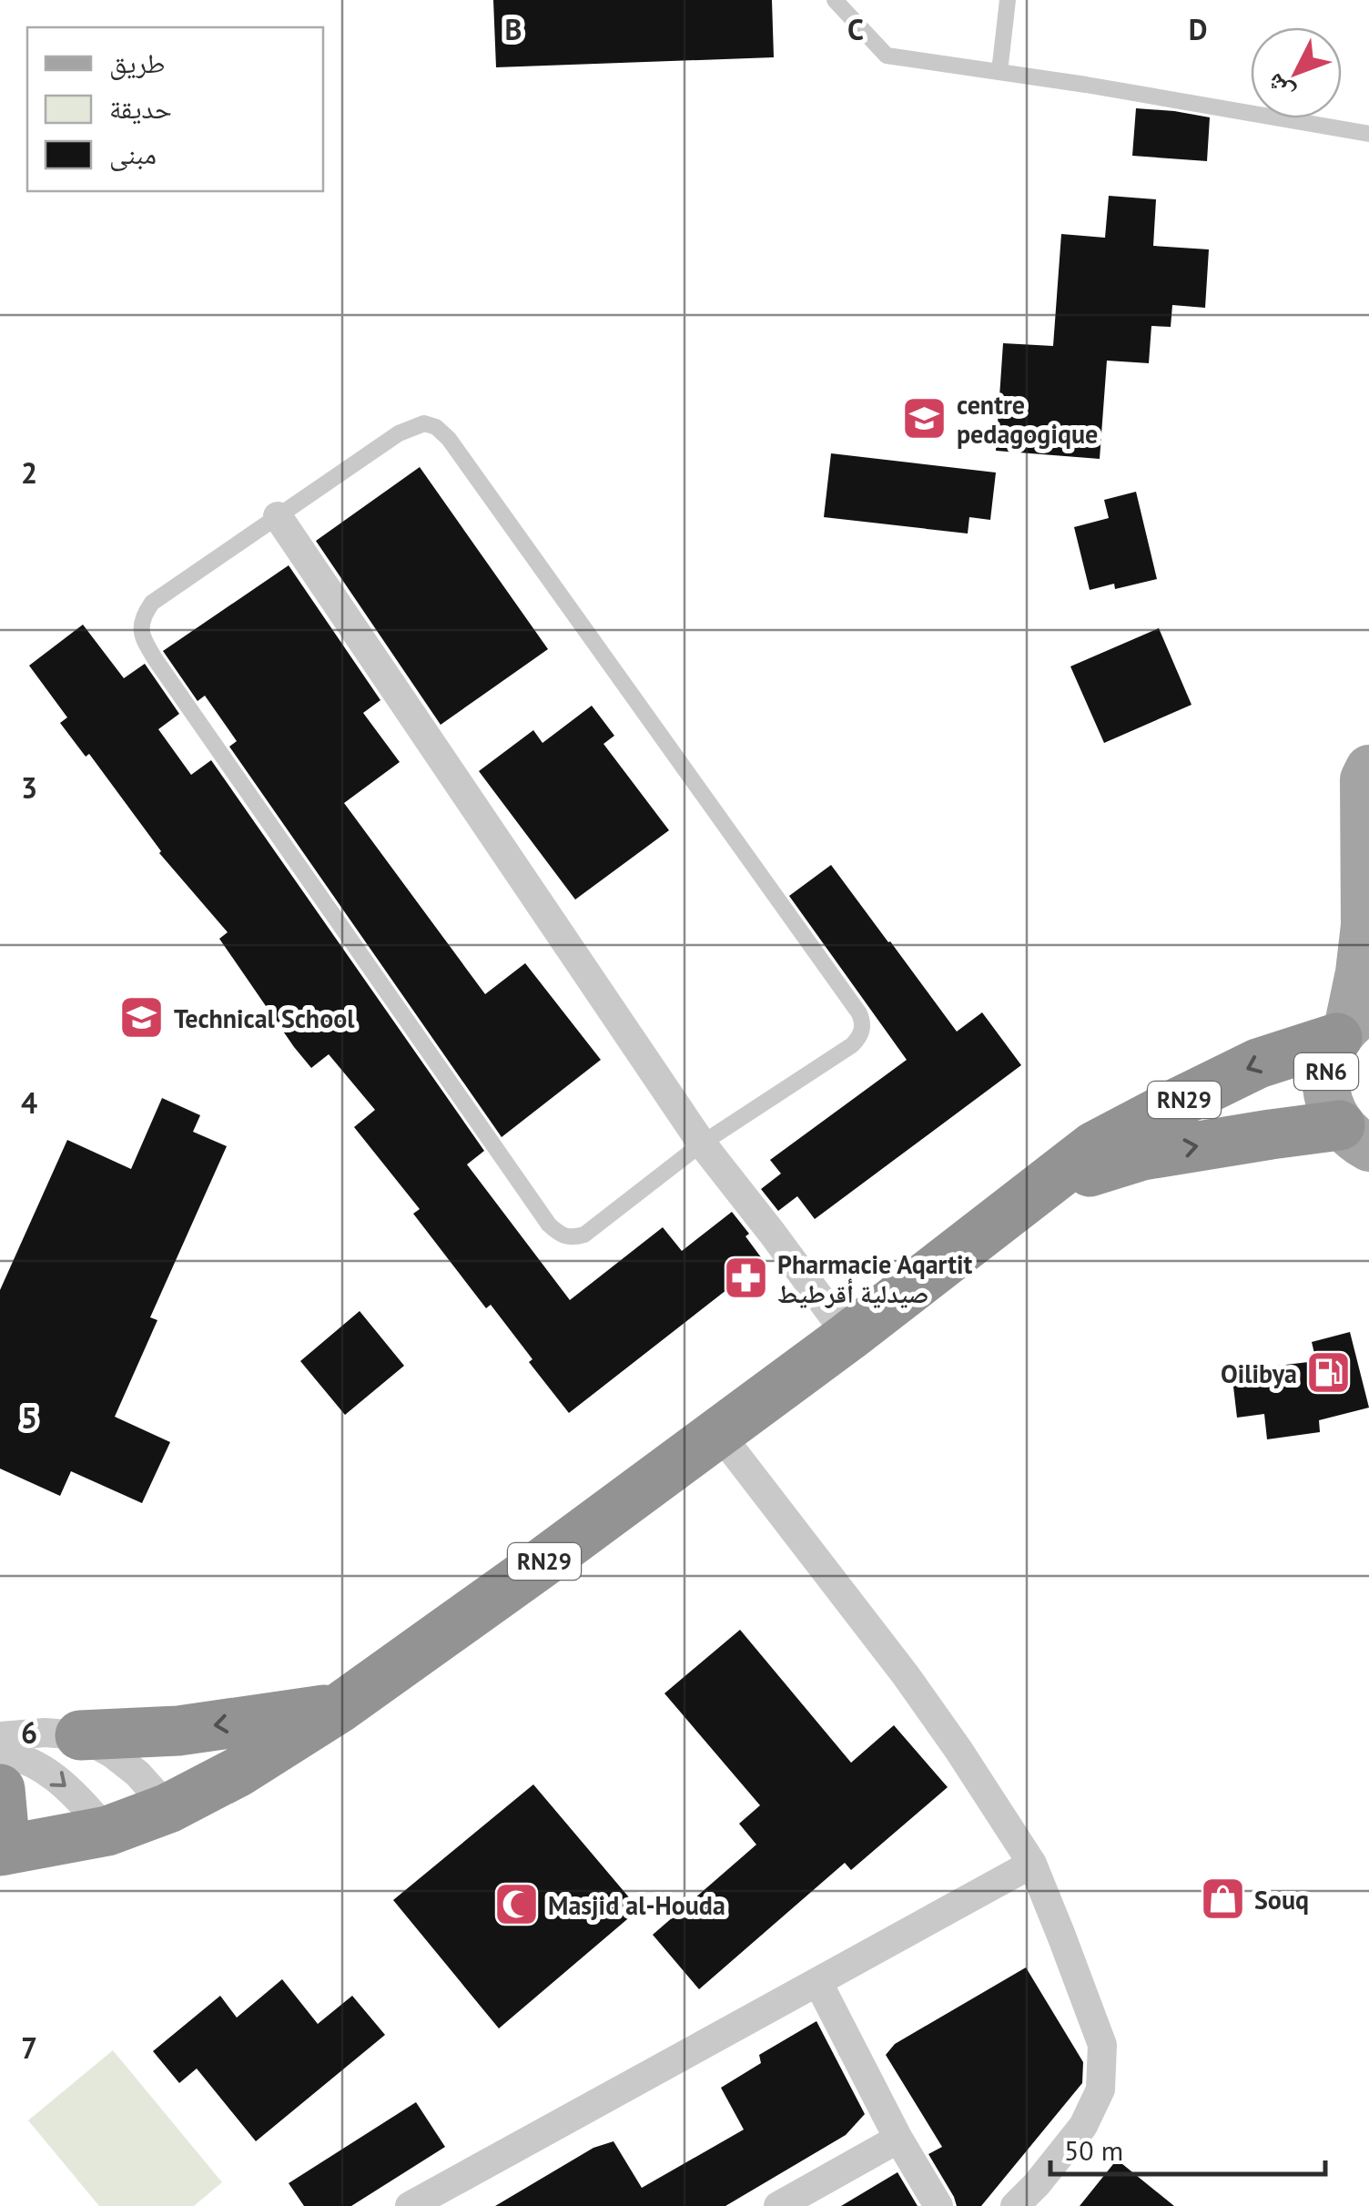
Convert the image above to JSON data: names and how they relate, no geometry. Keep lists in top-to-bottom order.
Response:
{
  "streets": {
    "highway": ["RN29"],
    "main road": ["RN6"]
  },
  "crossings": [
    ["RN6", "RN29"]
  ],
  "places": {
    "school or university": ["centre pedagogique", "Technical School"],
    "pharmacy": ["Pharmacie Aqartit صيدلية أقرطيط"],
    "fuel station": ["Oilibya"],
    "shop": ["Souq"],
    "mosque": ["Masjid al-Houda"]
  },
  "legend": ["طريق", "حديقة", "مبنى"],
  "scale_bar": "50 m",
  "north": "bottom left",
  "grid": {
    "columns": ["B", "C", "D"],
    "rows": [
      "2",
      "3",
      "4",
      "5",
      "6",
      "7"
    ]
  }
}
